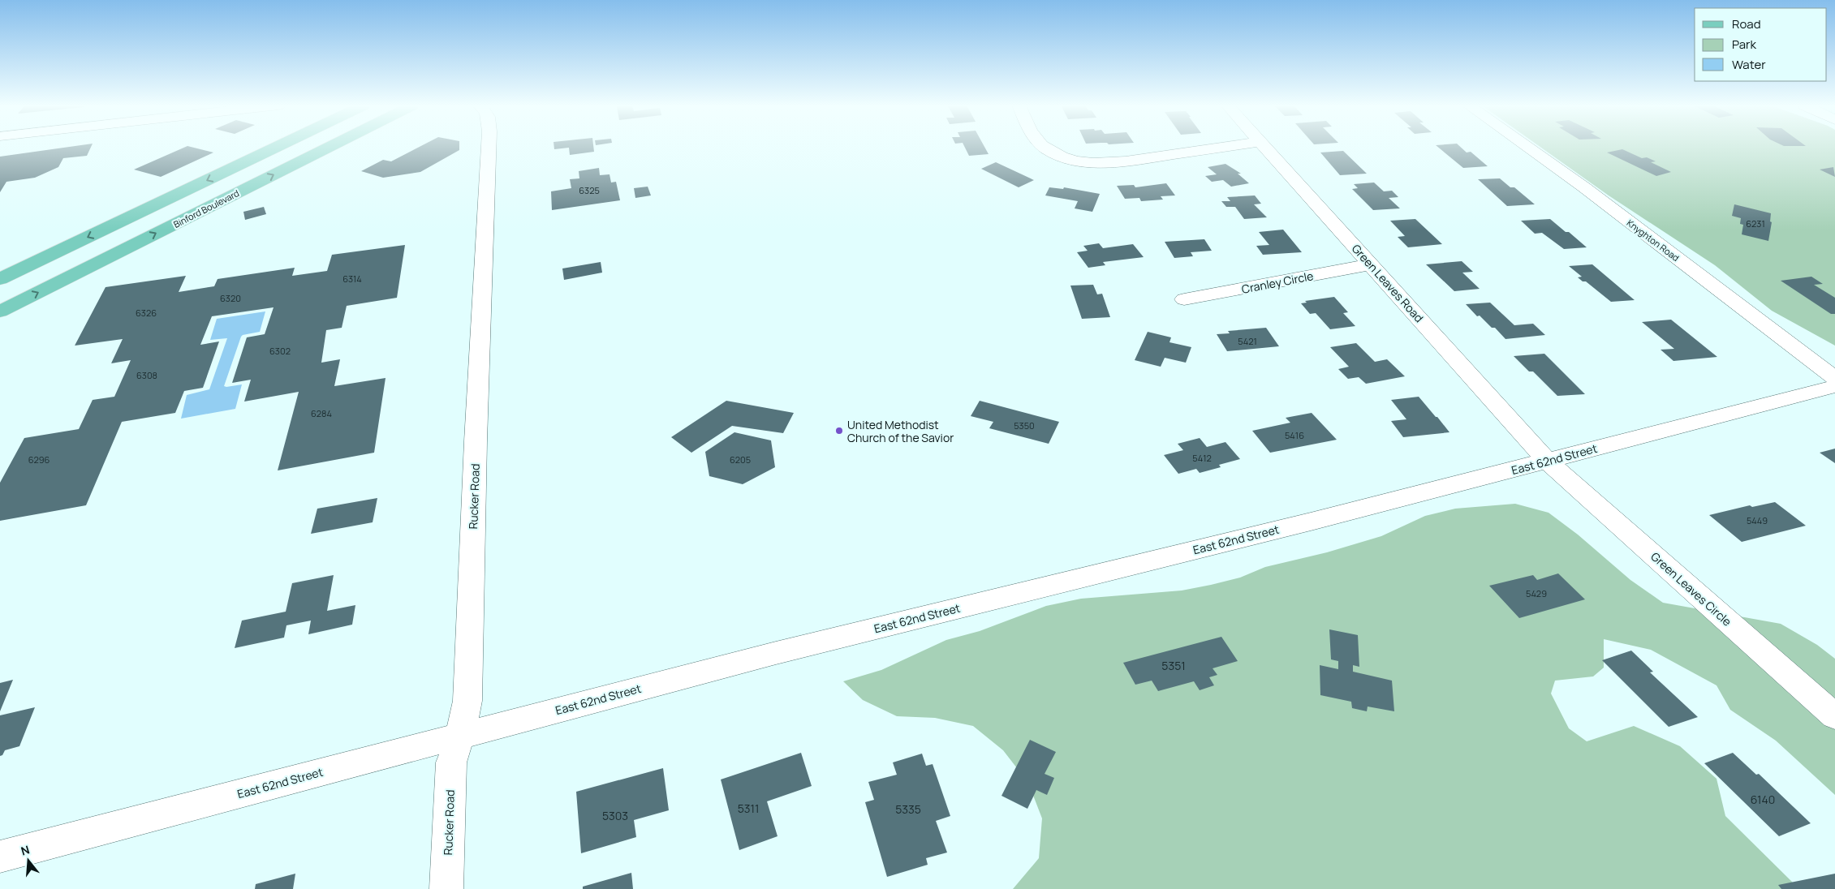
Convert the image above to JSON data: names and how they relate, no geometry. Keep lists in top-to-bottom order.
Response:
{
  "streets": {
    "main road": ["Binford Boulevard"],
    "street": [
      "Knyghton Road",
      "Cranley Circle",
      "Green Leaves Road",
      "East 62nd Street",
      "Rucker Road",
      "Green Leaves Circle"
    ]
  },
  "crossings": [
    ["Cranley Circle", "Green Leaves Road"],
    ["Green Leaves Road", "East 62nd Street"],
    ["Green Leaves Road", "Green Leaves Circle"],
    ["East 62nd Street", "Rucker Road"],
    ["East 62nd Street", "Green Leaves Circle"]
  ],
  "places": ["United Methodist Church of the Savior"],
  "house_numbers": [
    "6325",
    "6231",
    "6314",
    "6320",
    "6326",
    "5421",
    "6302",
    "6308",
    "6284",
    "5350",
    "5416",
    "5412",
    "6296",
    "6205",
    "5449",
    "5429",
    "5351",
    "6140",
    "5311",
    "5335",
    "5303"
  ],
  "legend": ["Road", "Park", "Water"],
  "north": "top"
}
